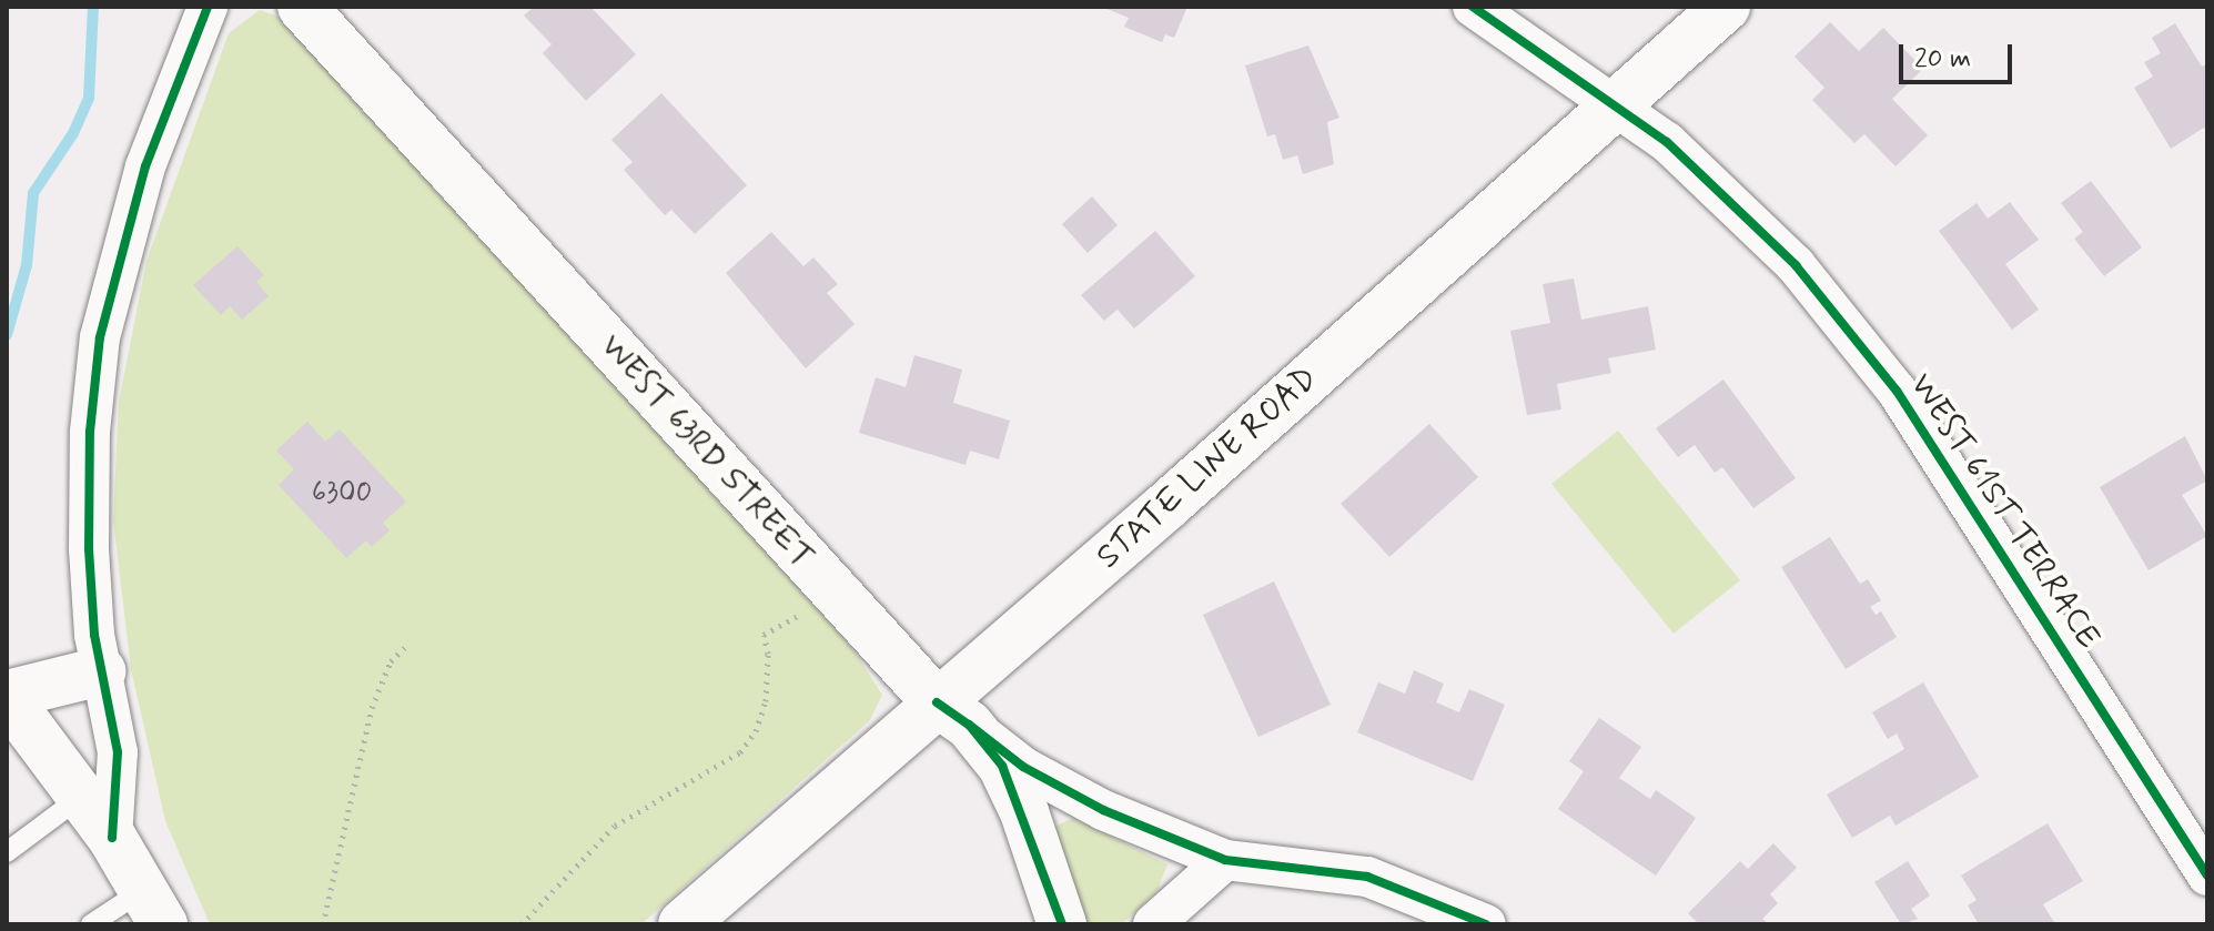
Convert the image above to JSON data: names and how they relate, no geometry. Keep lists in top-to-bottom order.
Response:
{
  "streets": {
    "main road": ["WEST 63RD STREET", "STATE LINE ROAD"],
    "street": ["WEST 61ST TERRACE"]
  },
  "crossings": [
    ["WEST 63RD STREET", "STATE LINE ROAD"],
    ["STATE LINE ROAD", "WEST 61ST TERRACE"]
  ],
  "house_numbers": ["6300"],
  "scale_bar": "20 m"
}
